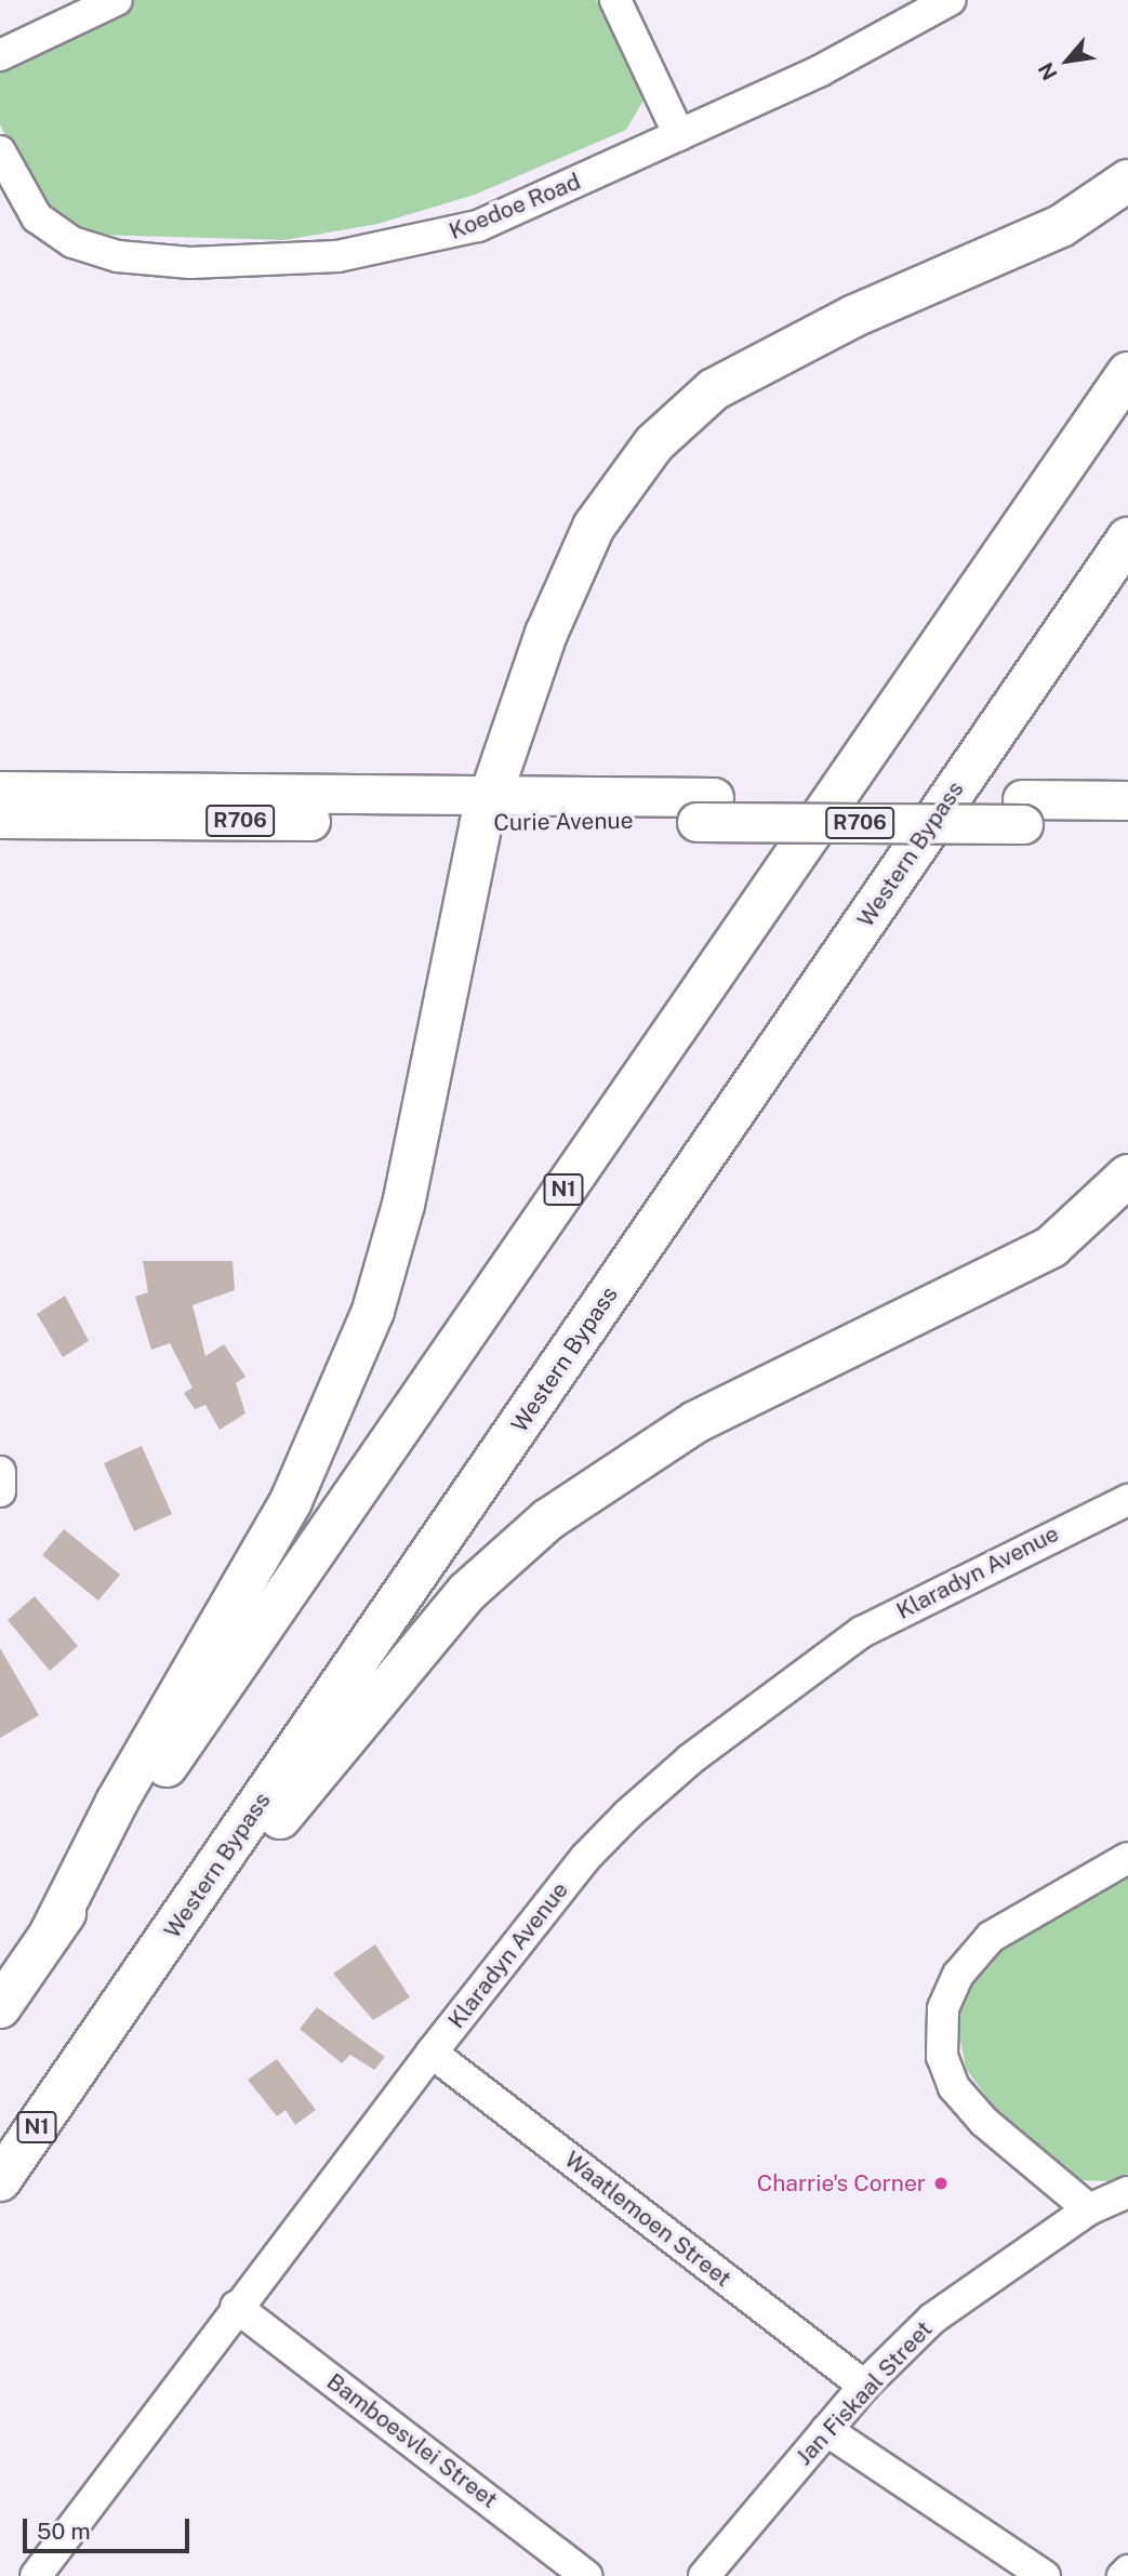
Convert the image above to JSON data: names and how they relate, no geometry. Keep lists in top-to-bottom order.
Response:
{
  "streets": {
    "highway": ["Western Bypass", "N1"],
    "main road": ["R706", "Curie Avenue"],
    "street": [
      "Koedoe Road",
      "Klaradyn Avenue",
      "Waatlemoen Street",
      "Jan Fiskaal Street",
      "Bamboesvlei Street"
    ]
  },
  "crossings": [
    ["Klaradyn Avenue", "Waatlemoen Street"],
    ["Klaradyn Avenue", "Bamboesvlei Street"],
    ["Waatlemoen Street", "Jan Fiskaal Street"]
  ],
  "places": ["Charrie's Corner"],
  "scale_bar": "50 m",
  "north": "bottom left"
}
